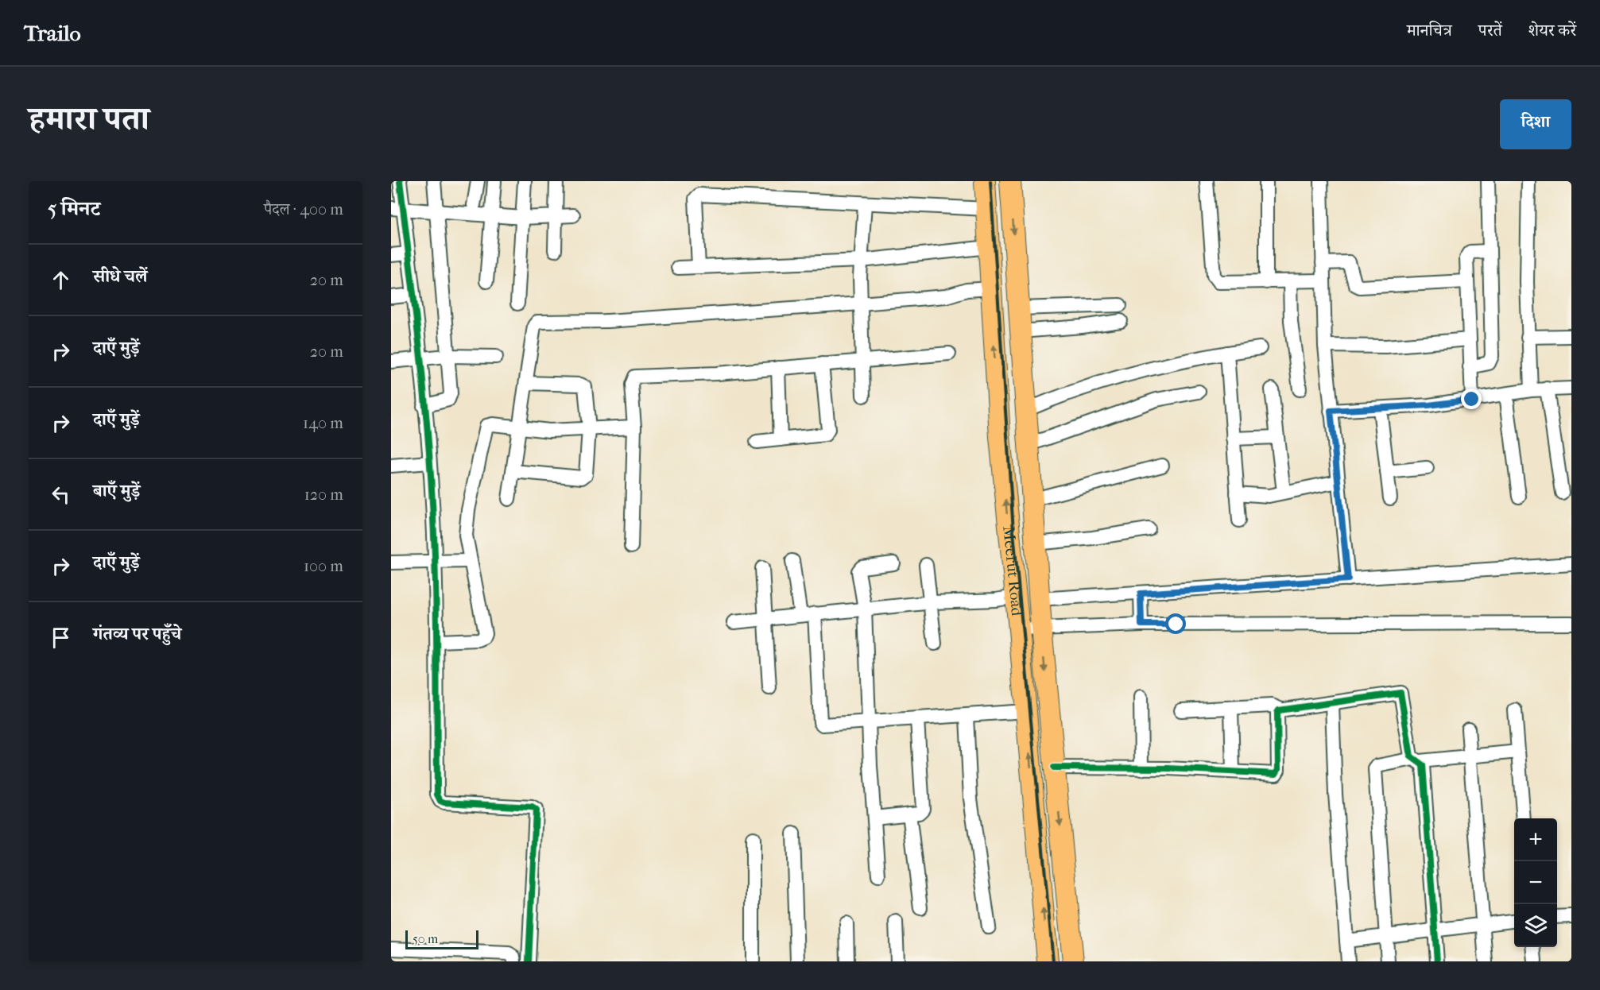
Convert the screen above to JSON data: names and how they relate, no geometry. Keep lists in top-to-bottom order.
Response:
{
  "streets": {
    "highway": ["Meerut Road"]
  },
  "scale_bar": "50 m",
  "page": {
    "header": "Trailo",
    "nav": ["मानचित्र", "परतें", "शेयर करें"],
    "title": "हमारा पता",
    "buttons": "दिशा",
    "heading": ["5 मिनट", "पैदल · 400 m"],
    "list": [
      ["सीधे चलें", "20 m"],
      ["दाएँ मुड़ें", "20 m"],
      ["दाएँ मुड़ें", "140 m"],
      ["बाएँ मुड़ें", "120 m"],
      ["दाएँ मुड़ें", "100 m"],
      "गंतव्य पर पहुँचे"
    ],
    "map_buttons": ["+", "−"],
    "scale": "50 m"
  }
}
